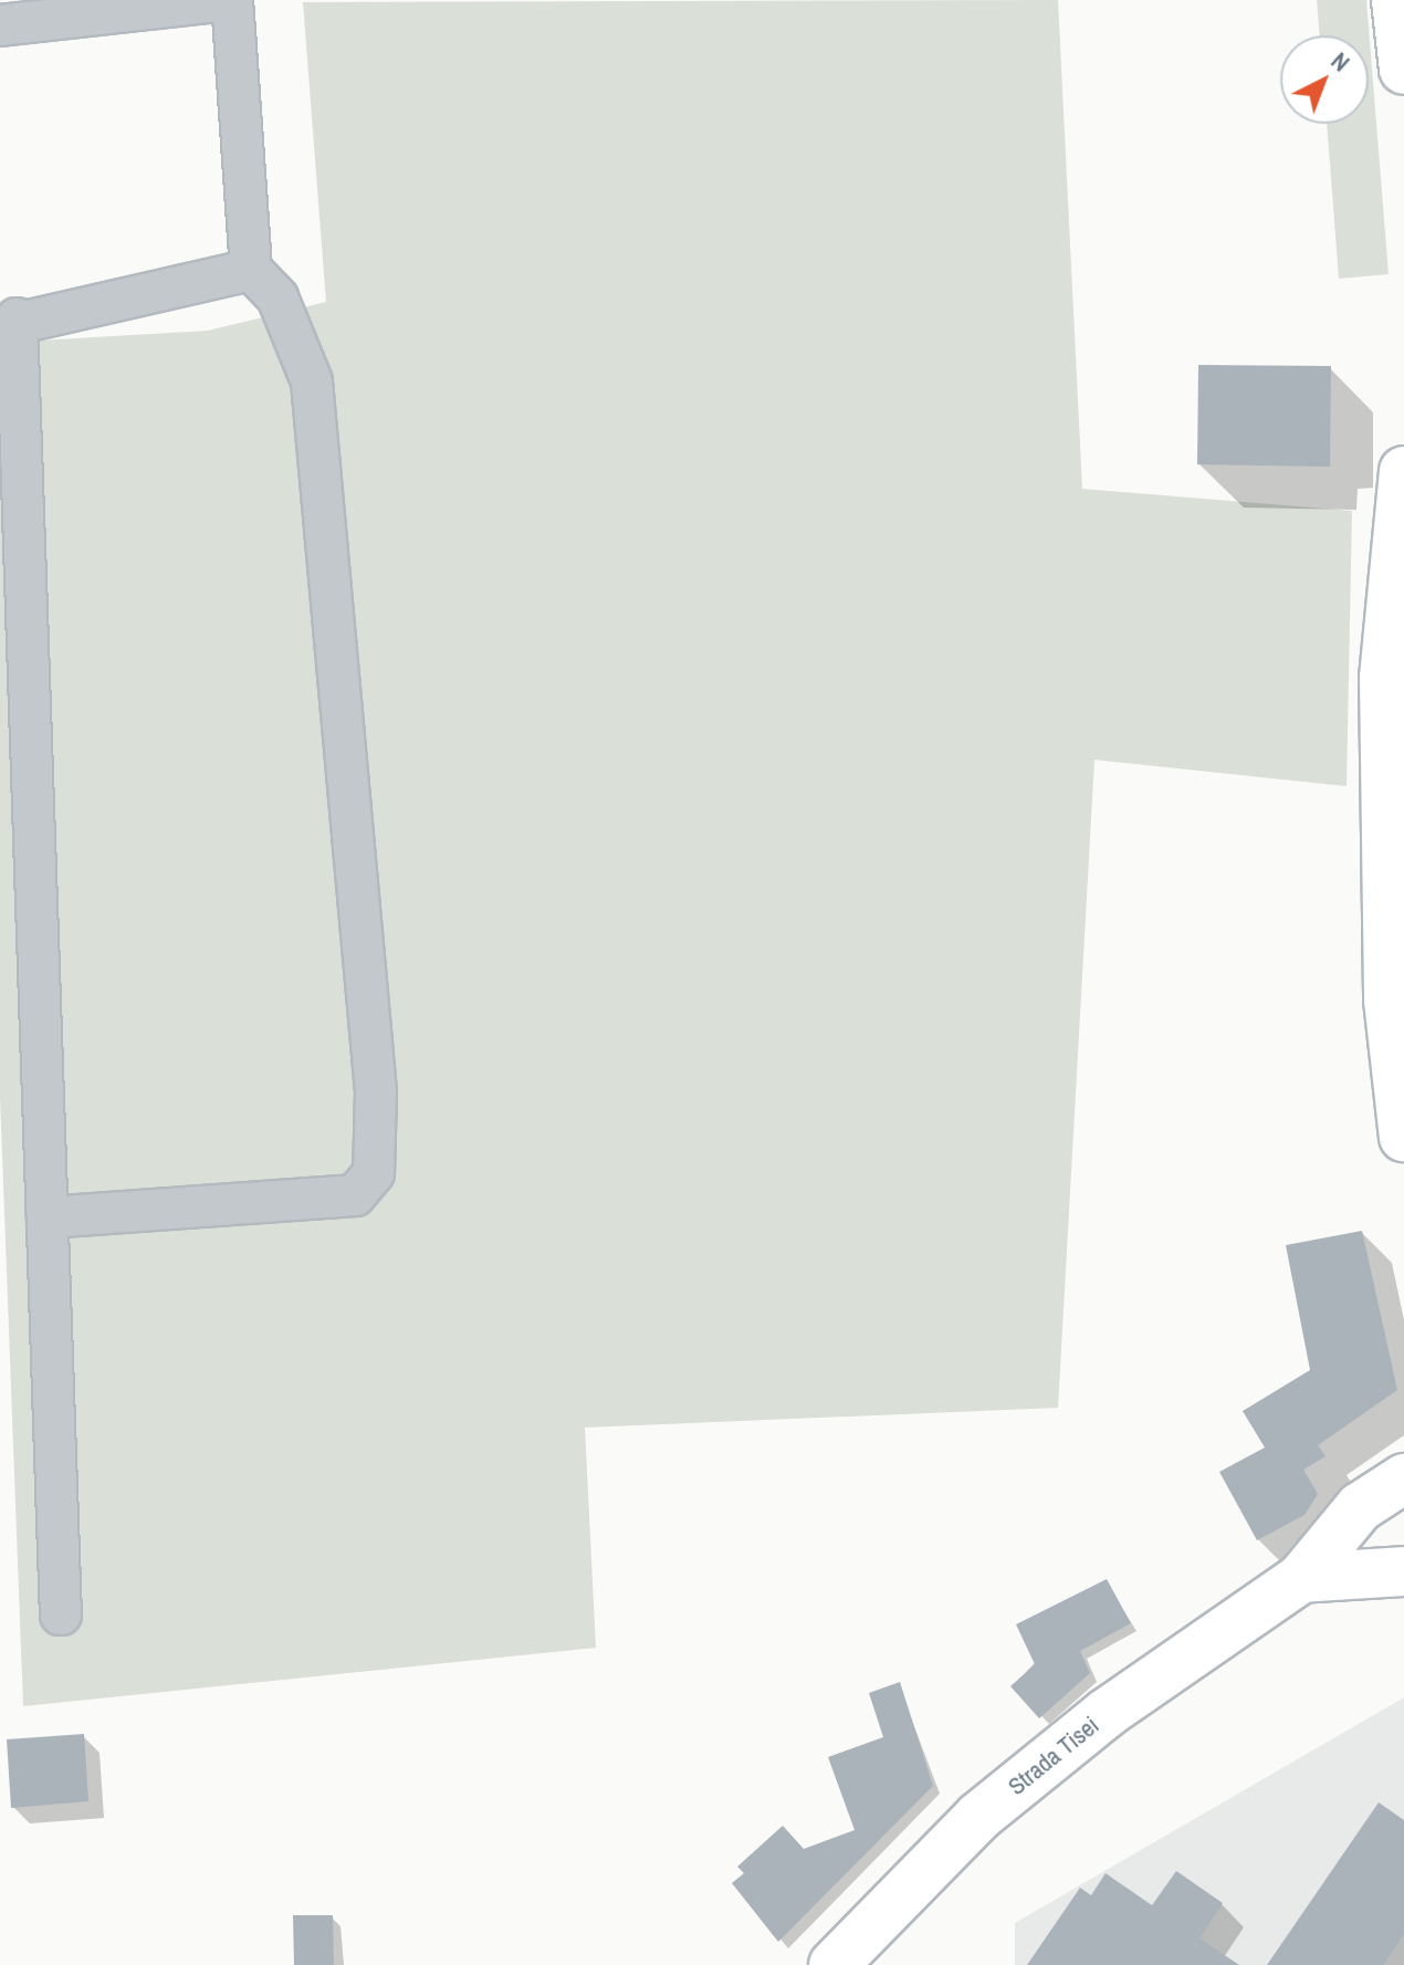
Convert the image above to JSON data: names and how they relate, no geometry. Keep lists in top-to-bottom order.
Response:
{
  "streets": {
    "main road": ["Strada Tisei"]
  },
  "north": "top right"
}
